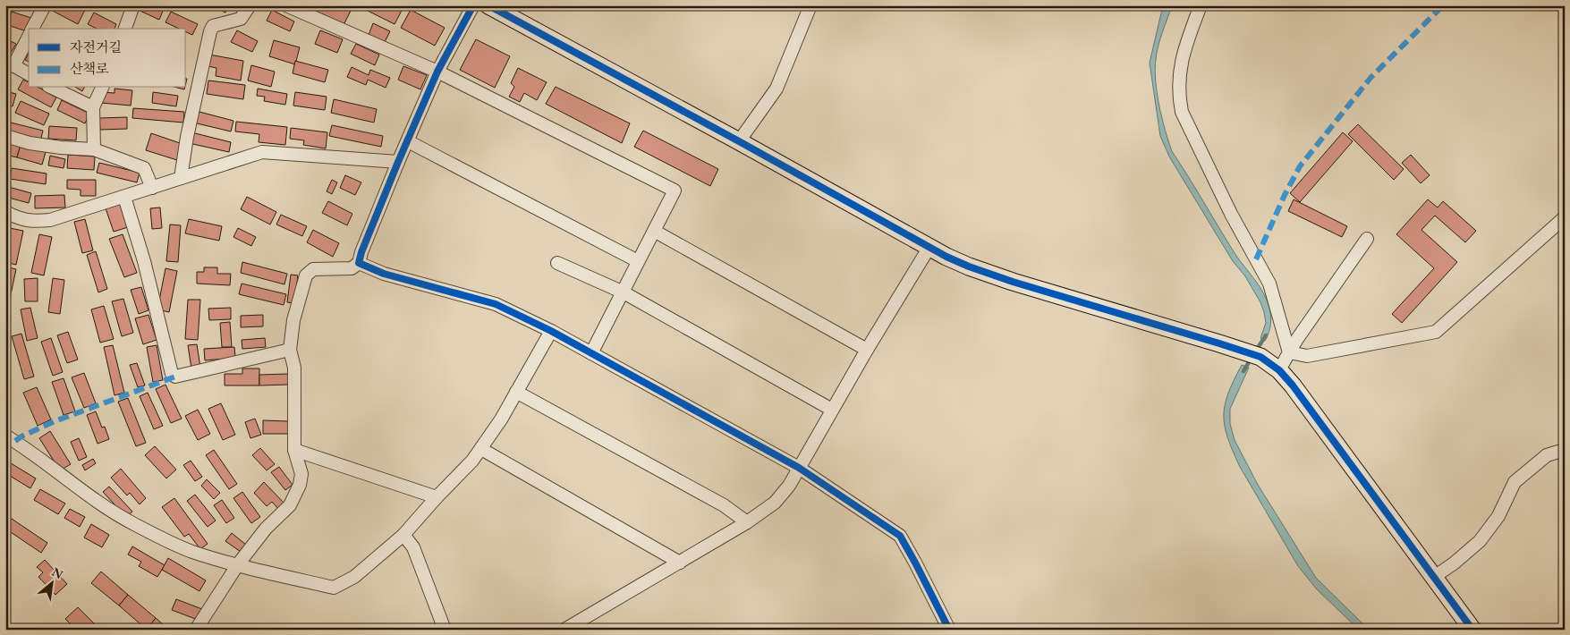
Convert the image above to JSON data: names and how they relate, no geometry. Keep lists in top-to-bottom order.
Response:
{
  "legend": ["자전거길", "산책로"],
  "north": "top right"
}
